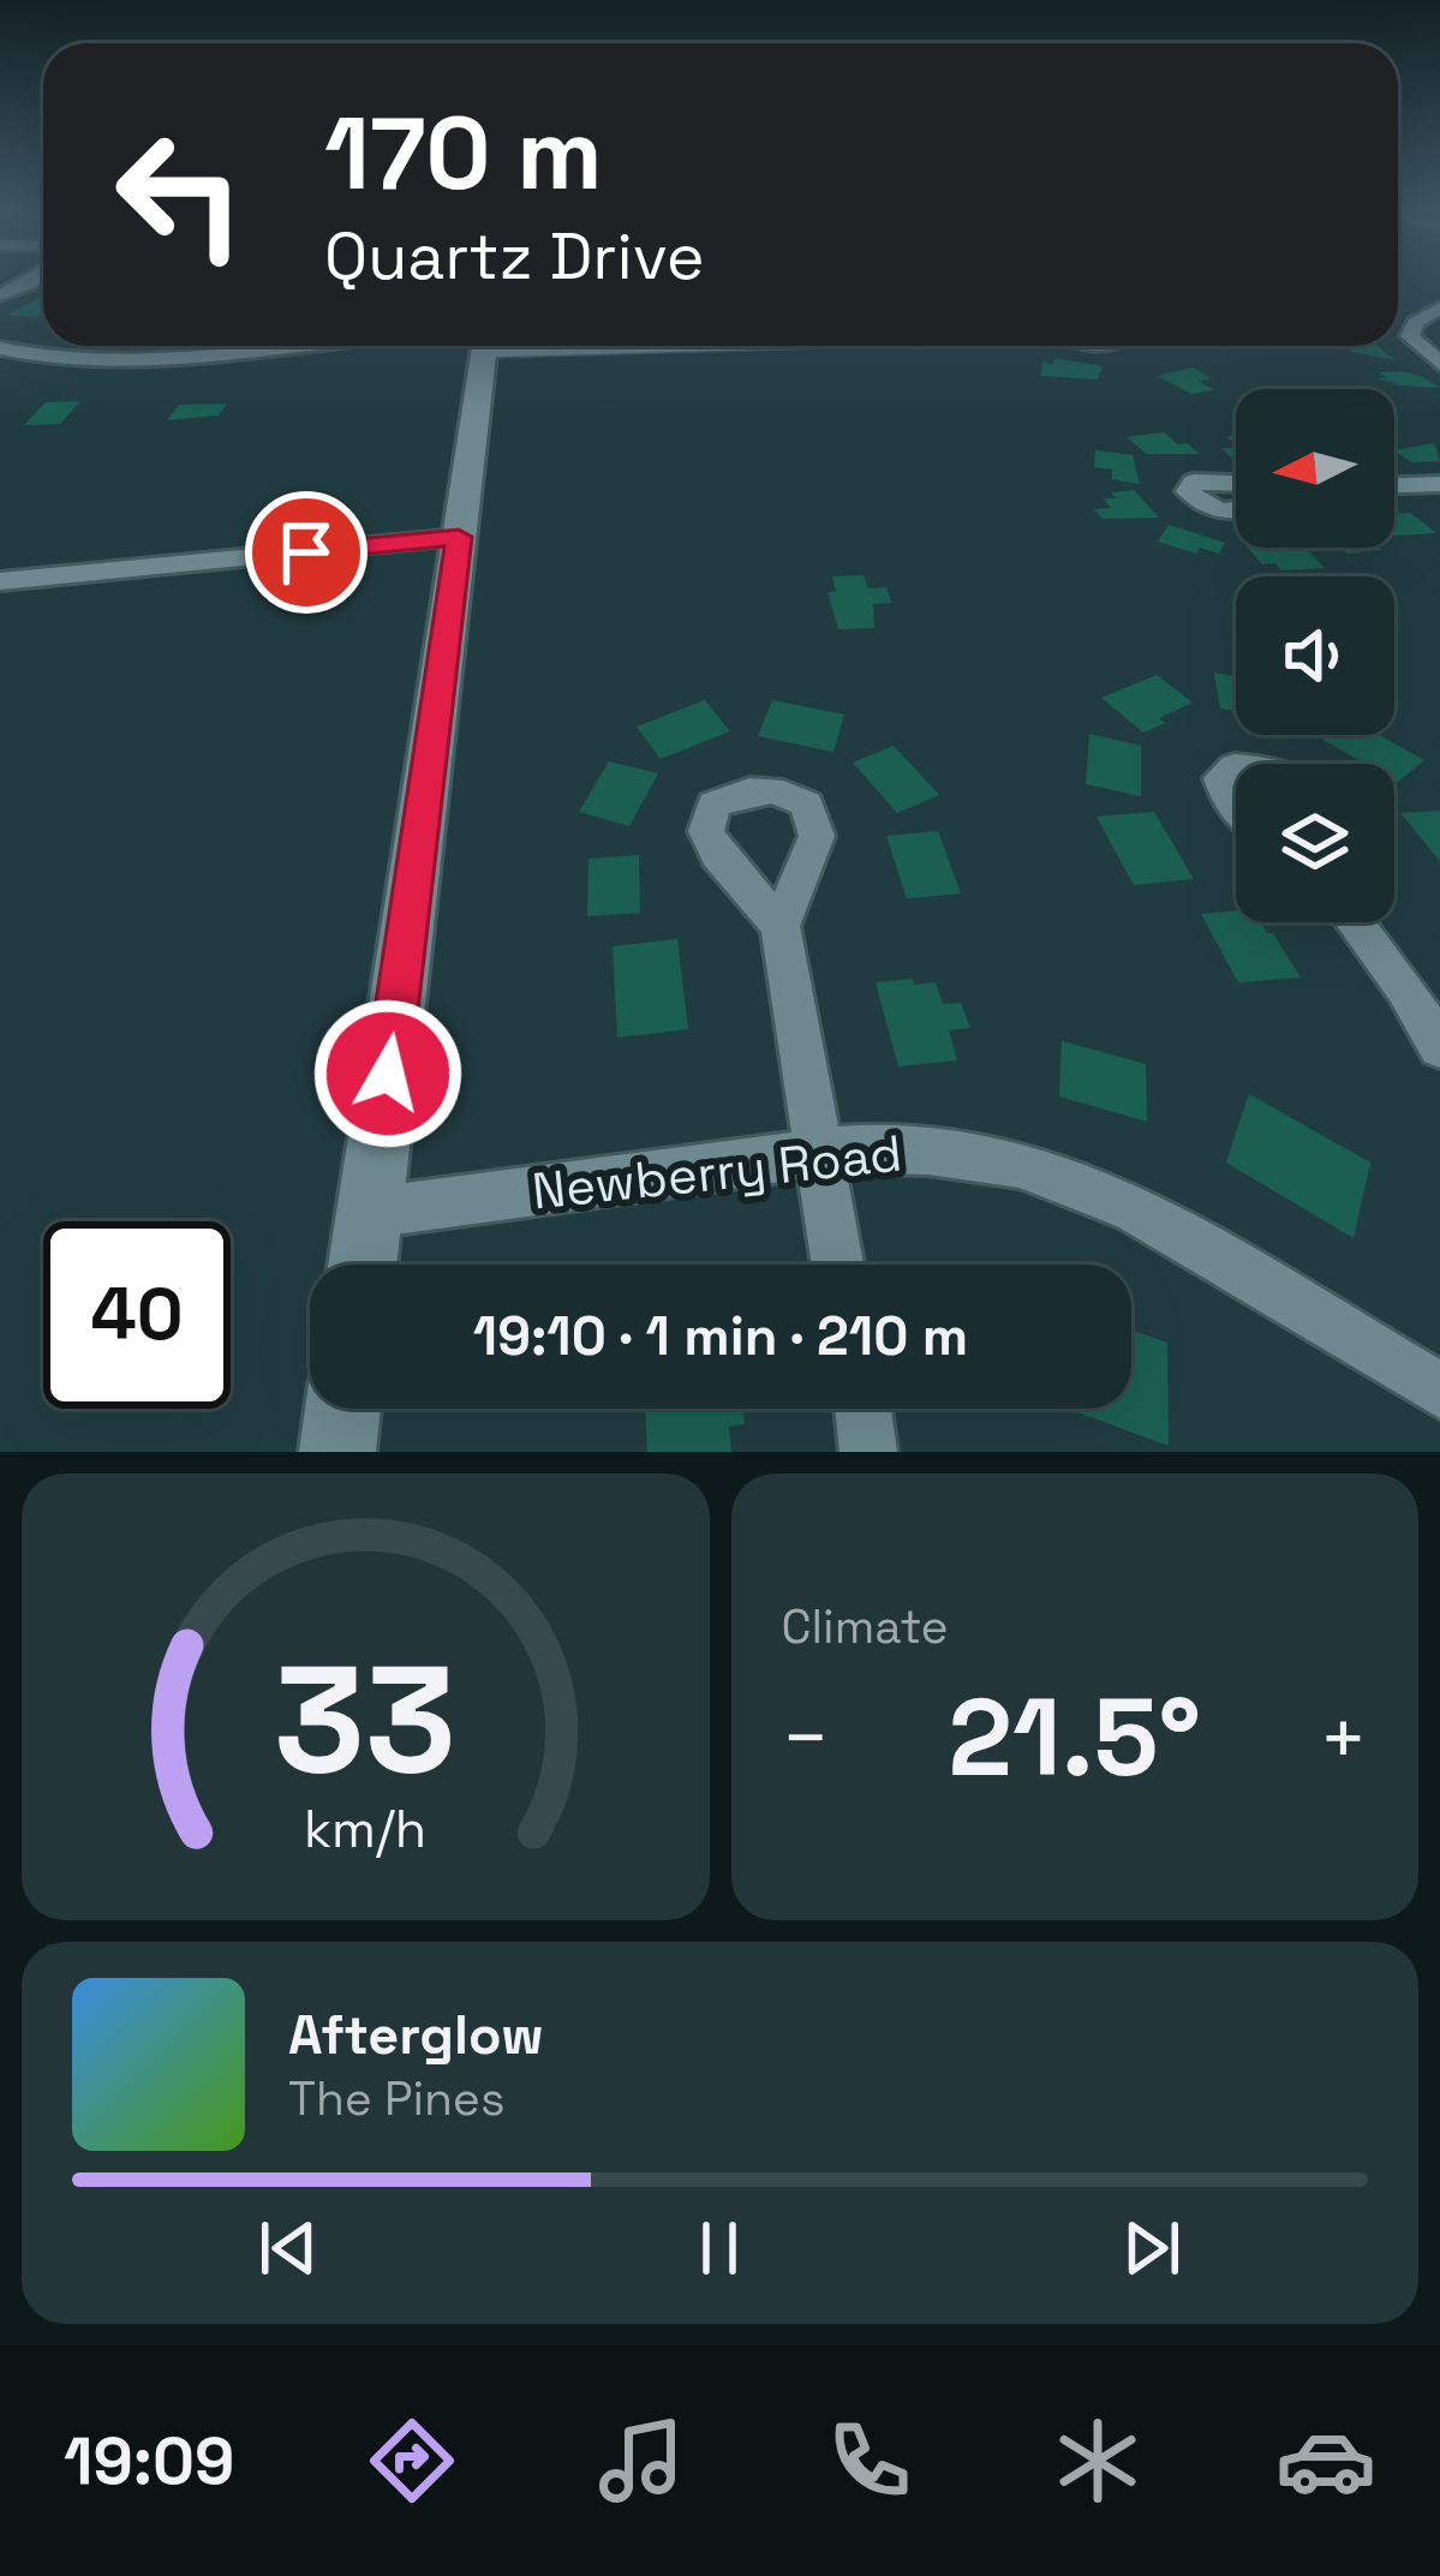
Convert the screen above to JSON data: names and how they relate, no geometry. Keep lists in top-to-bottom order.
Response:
{
  "streets": {
    "street": ["Newberry Road"]
  },
  "north": "left",
  "page": {
    "turn": ["170 m", "Quartz Drive"],
    "limit": "40",
    "trip": "19:10 · 1 min · 210 m",
    "tile": "Climate",
    "heat": ["−", "21.5°", "+"],
    "song": ["Afterglow", "The Pines"],
    "tabs": "19:09",
    "gauge": ["33", "km/h"]
  }
}
